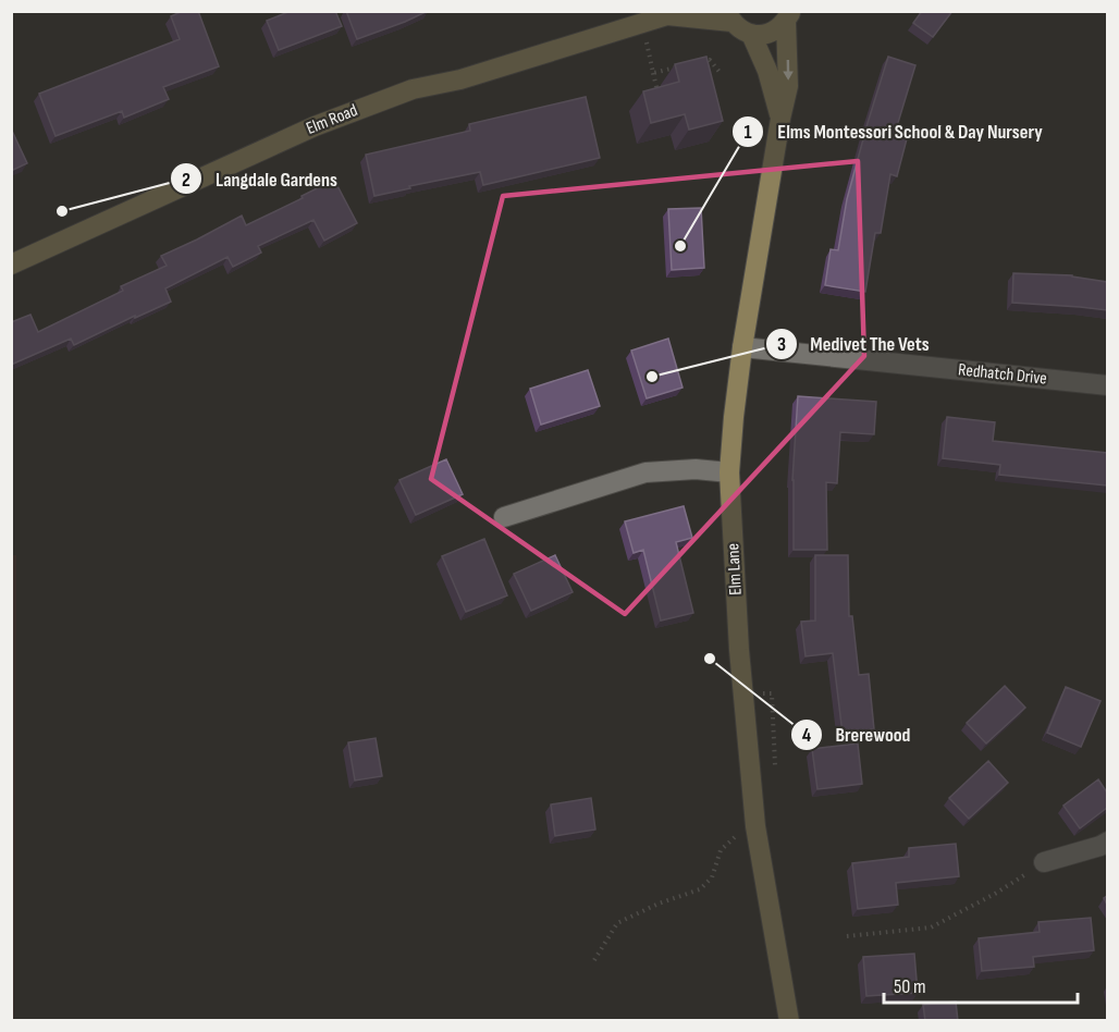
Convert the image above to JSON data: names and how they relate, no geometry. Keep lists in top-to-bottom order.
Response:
{
  "streets": {
    "street": ["Elm Road", "Redhatch Drive", "Elm Lane"]
  },
  "crossings": [
    ["Redhatch Drive", "Elm Lane"]
  ],
  "places": [
    "Langdale Gardens",
    "Elms Montessori School & Day Nursery",
    "Medivet The Vets",
    "Brerewood"
  ],
  "scale_bar": "50 m"
}
